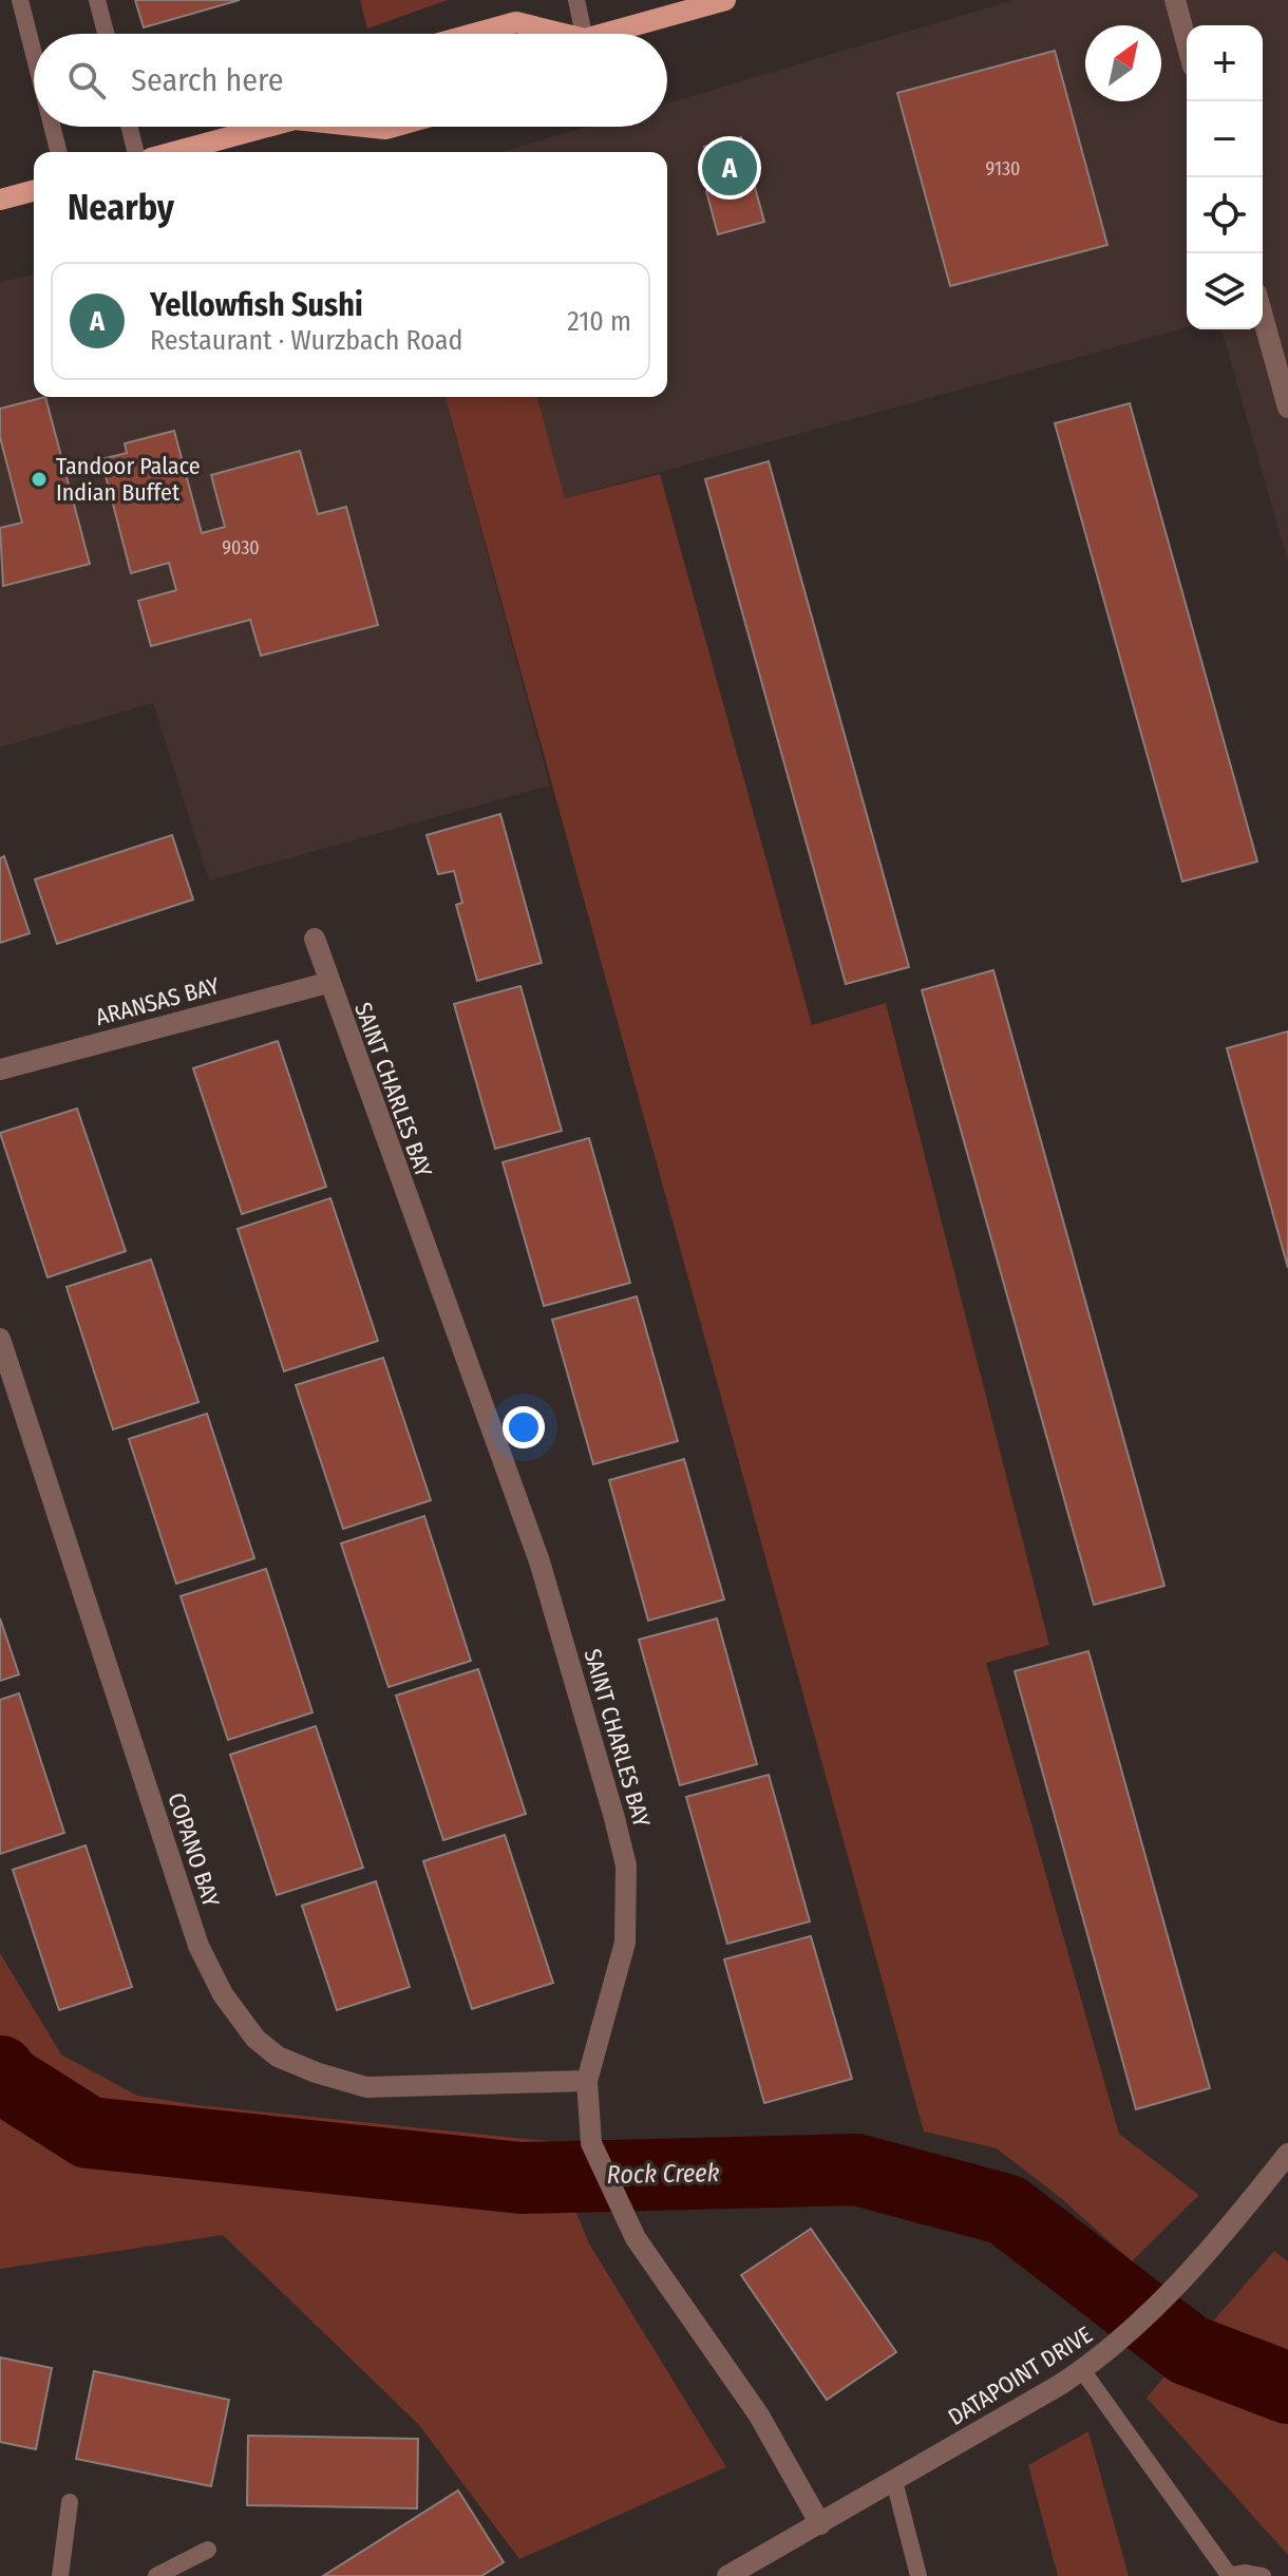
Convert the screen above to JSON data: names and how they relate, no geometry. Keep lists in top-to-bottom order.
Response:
{
  "streets": {
    "street": [
      "ARANSAS BAY",
      "SAINT CHARLES BAY",
      "COPANO BAY",
      "DATAPOINT DRIVE"
    ]
  },
  "crossings": [
    ["ARANSAS BAY", "SAINT CHARLES BAY"],
    ["SAINT CHARLES BAY", "COPANO BAY"],
    ["SAINT CHARLES BAY", "DATAPOINT DRIVE"]
  ],
  "water": ["Rock Creek"],
  "places": ["Tandoor Palace Indian Buffet"],
  "house_numbers": ["9130", "9030"],
  "north": "top right",
  "page": {
    "map_buttons": ["+", "−"],
    "search": "Search here",
    "pins": "A",
    "heading": "Nearby",
    "list": [
      {
        "mark": "A",
        "name": "Yellowfish Sushi",
        "note": "Restaurant · Wurzbach Road",
        "value": "210 m"
      }
    ]
  }
}
